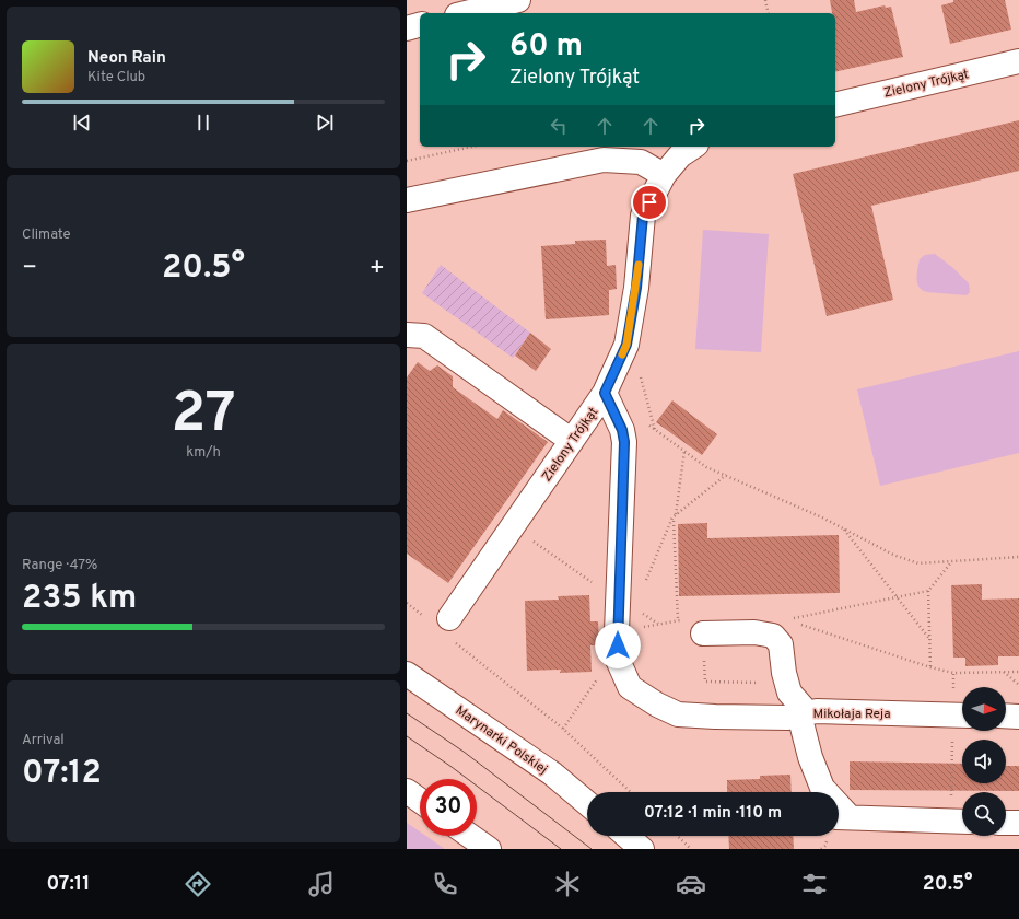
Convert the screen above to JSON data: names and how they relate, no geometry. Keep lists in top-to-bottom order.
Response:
{
  "streets": {
    "street": ["Zielony Trójkąt", "Mikołaja Reja", "Marynarki Polskiej"]
  },
  "north": "right",
  "page": {
    "turn": ["60 m", "Zielony Trójkąt"],
    "song": ["Neon Rain", "Kite Club"],
    "tile": [
      "Climate",
      ["27", "km/h"],
      ["Range · 47%", "235 km"],
      ["Arrival", "07:12"]
    ],
    "heat": ["−", "20.5°", "+"],
    "limit": "30",
    "trip": "07:12 · 1 min · 110 m",
    "tabs": ["07:11", "20.5°"]
  }
}
